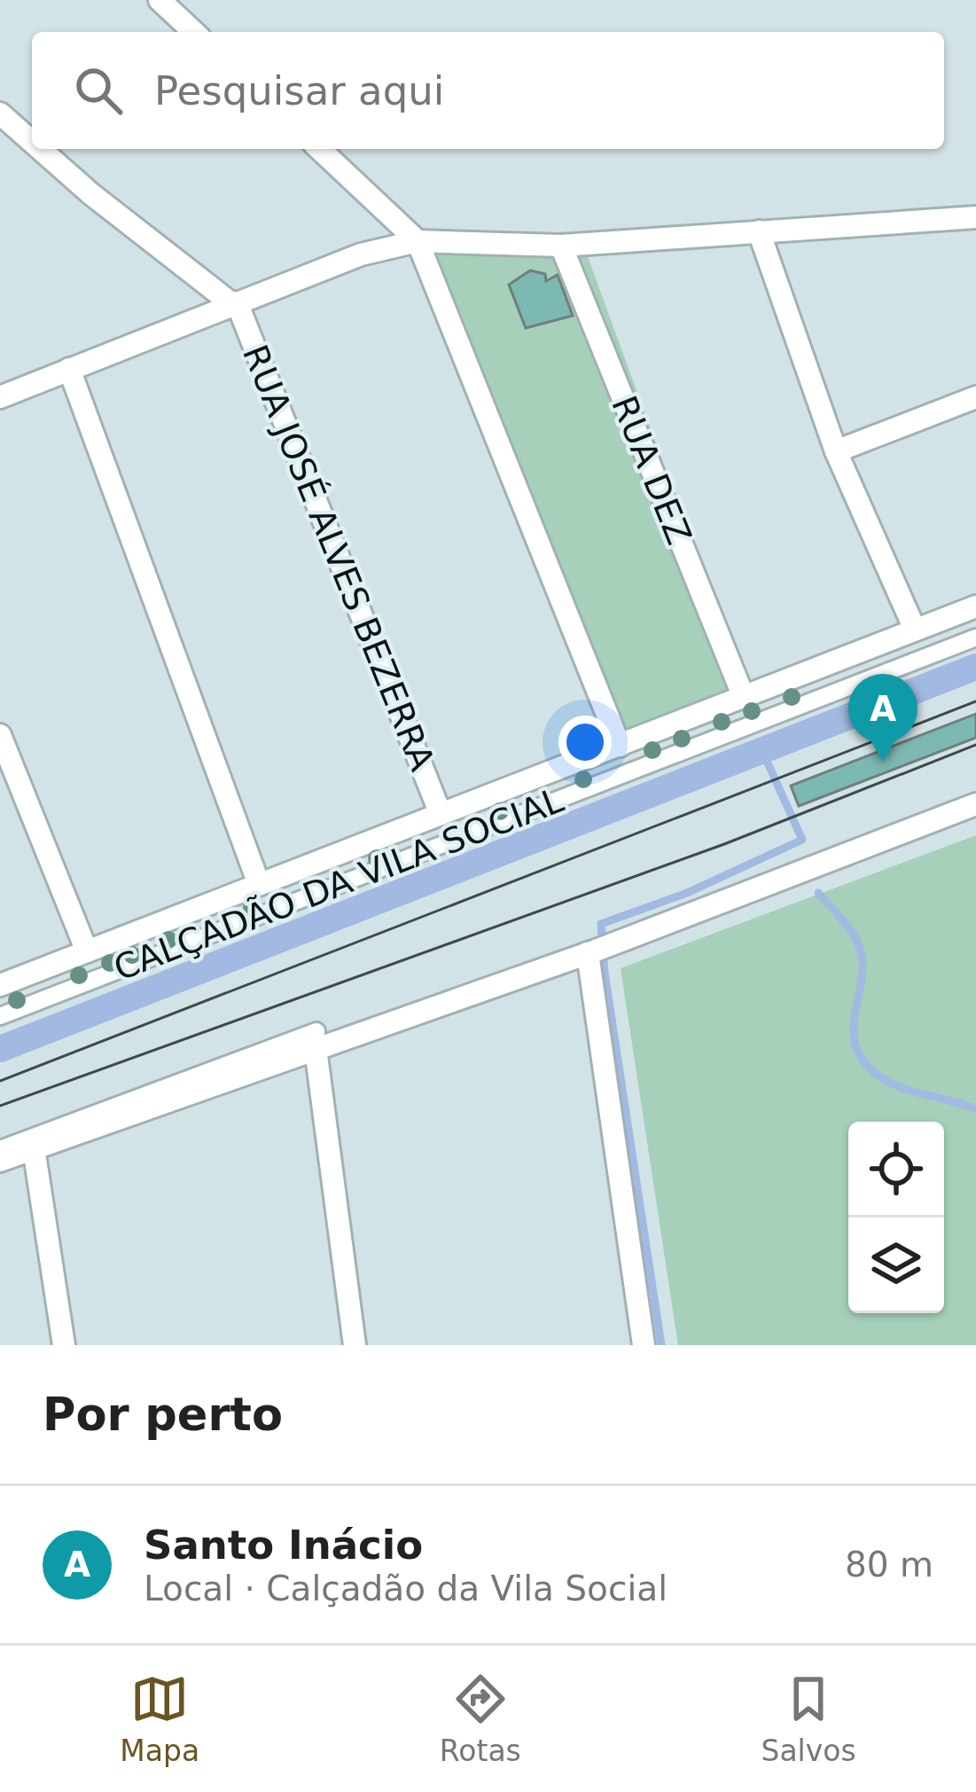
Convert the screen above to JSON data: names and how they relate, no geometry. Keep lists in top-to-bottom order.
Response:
{
  "streets": {
    "street": ["RUA DEZ", "RUA JOSÉ ALVES BEZERRA", "CALÇADÃO DA VILA SOCIAL"]
  },
  "page": {
    "search": "Pesquisar aqui",
    "pins": "A",
    "heading": "Por perto",
    "list": [
      {
        "mark": "A",
        "name": "Santo Inácio",
        "note": "Local · Calçadão da Vila Social",
        "value": "80 m"
      }
    ],
    "nav": ["Mapa", "Rotas", "Salvos"]
  }
}
